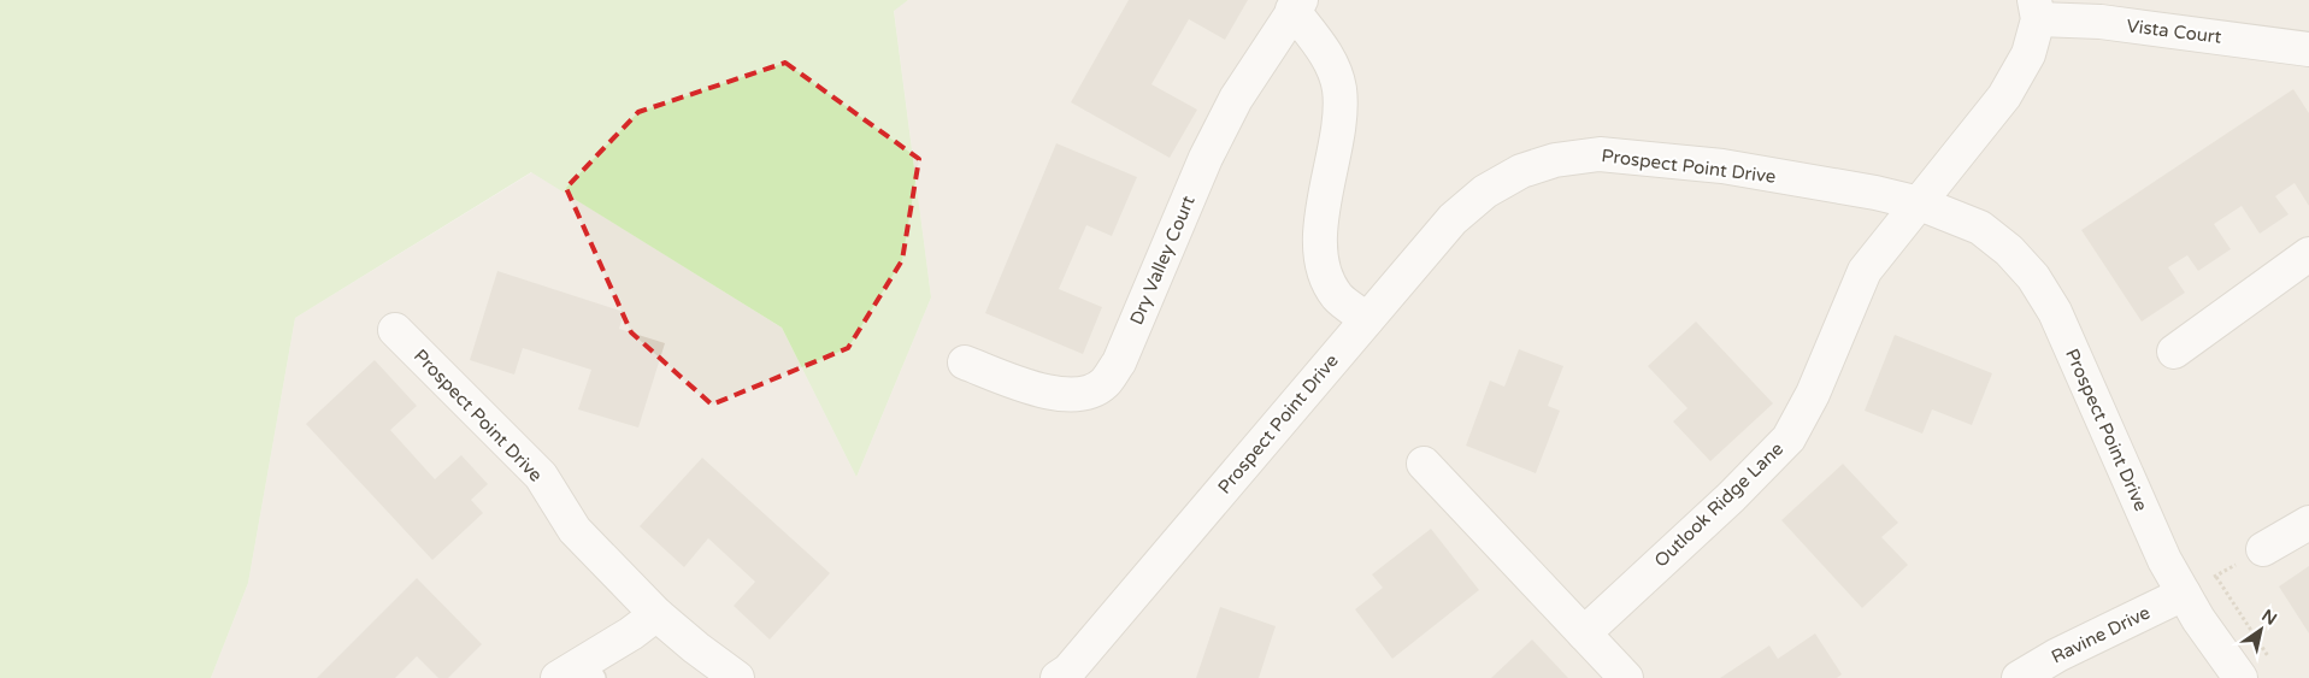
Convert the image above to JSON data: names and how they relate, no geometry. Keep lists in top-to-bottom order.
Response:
{
  "streets": {
    "street": [
      "Vista Court",
      "Prospect Point Drive",
      "Dry Valley Court",
      "Outlook Ridge Lane",
      "Ravine Drive"
    ]
  },
  "crossings": [
    ["Vista Court", "Outlook Ridge Lane"],
    ["Prospect Point Drive", "Dry Valley Court"],
    ["Prospect Point Drive", "Outlook Ridge Lane"],
    ["Prospect Point Drive", "Ravine Drive"]
  ],
  "north": "top right"
}
